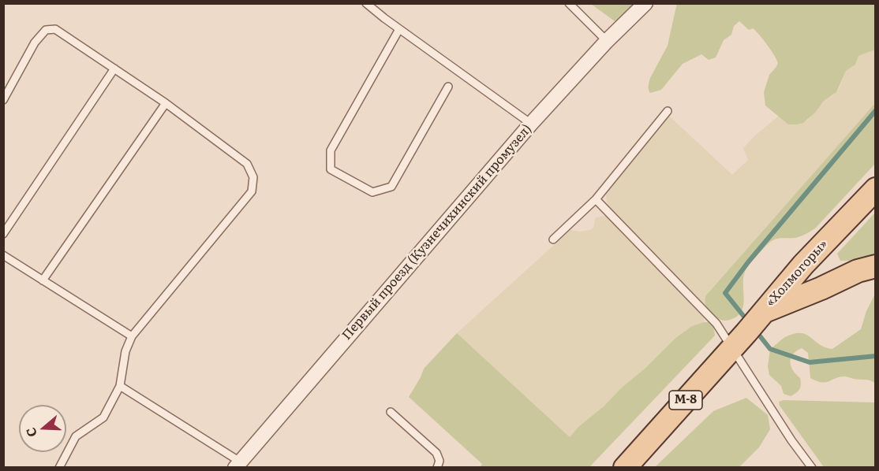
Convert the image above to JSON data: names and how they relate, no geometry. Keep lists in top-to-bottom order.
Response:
{
  "streets": {
    "main road": ["«Холмогоры»", "М-8"],
    "street": ["Первый проезд (Кузнечихинский промузел)"]
  },
  "crossings": [
    ["«Холмогоры»", "М-8"]
  ],
  "north": "left"
}
